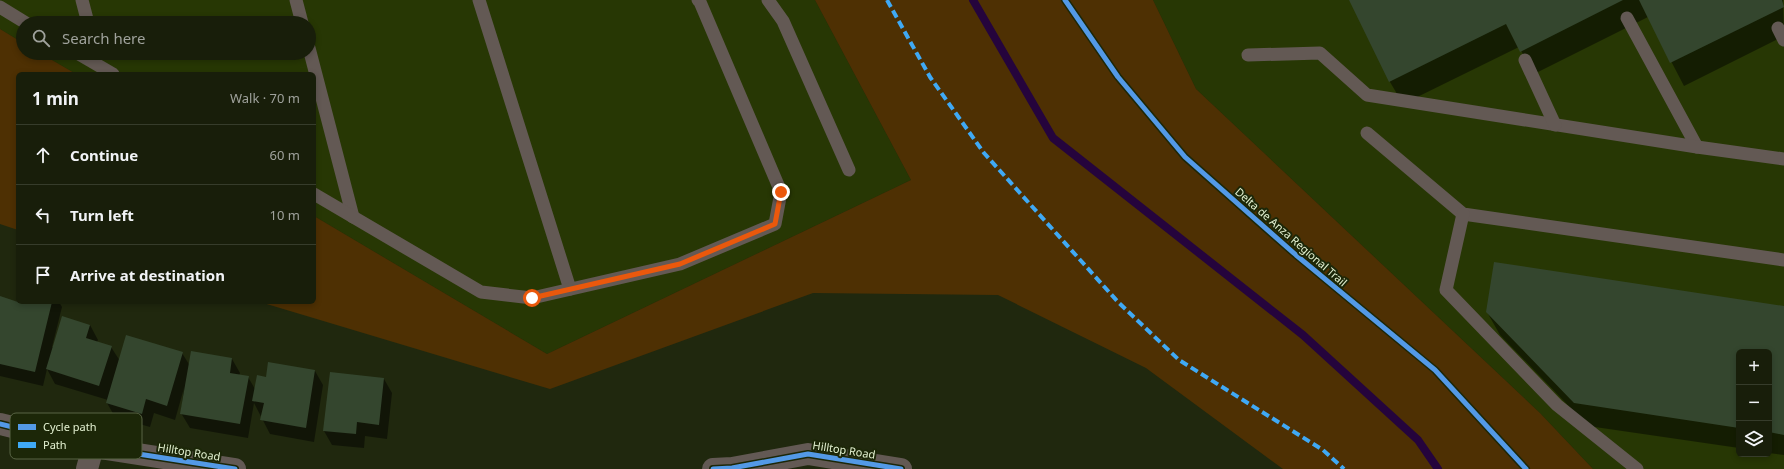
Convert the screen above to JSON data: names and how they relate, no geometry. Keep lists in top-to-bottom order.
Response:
{
  "streets": {
    "street": ["Hilltop Road"],
    "cycle path": ["Delta de Anza Regional Trail"]
  },
  "legend": ["Cycle path", "Path"],
  "page": {
    "search": "Search here",
    "heading": ["1 min", "Walk · 70 m"],
    "list": [
      ["Continue", "60 m"],
      ["Turn left", "10 m"],
      "Arrive at destination"
    ],
    "map_buttons": ["+", "−"]
  }
}
